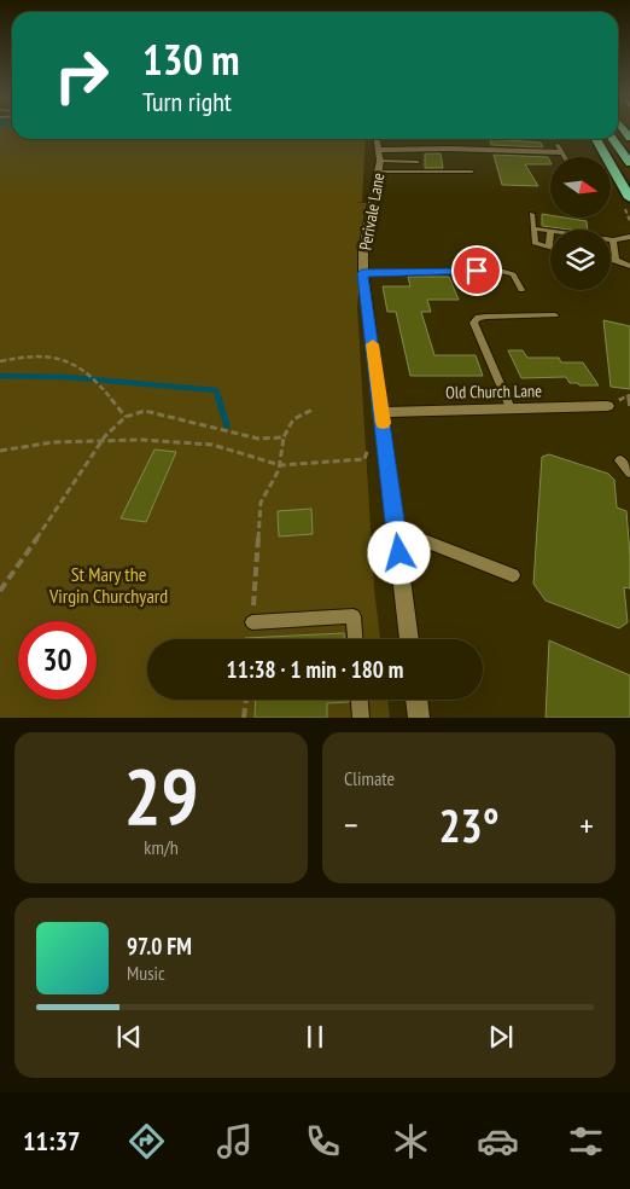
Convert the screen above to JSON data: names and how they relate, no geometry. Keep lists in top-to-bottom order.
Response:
{
  "streets": {
    "street": ["Perivale Lane", "Old Church Lane"]
  },
  "crossings": [
    ["Perivale Lane", "Old Church Lane"]
  ],
  "parks": ["St Mary the Virgin Churchyard"],
  "north": "right",
  "page": {
    "turn": ["130 m", "Turn right"],
    "limit": "30",
    "trip": "11:38 · 1 min · 180 m",
    "tile": [
      ["29", "km/h"],
      "Climate"
    ],
    "heat": ["−", "23°", "+"],
    "song": ["97.0 FM", "Music"],
    "tabs": "11:37"
  }
}
